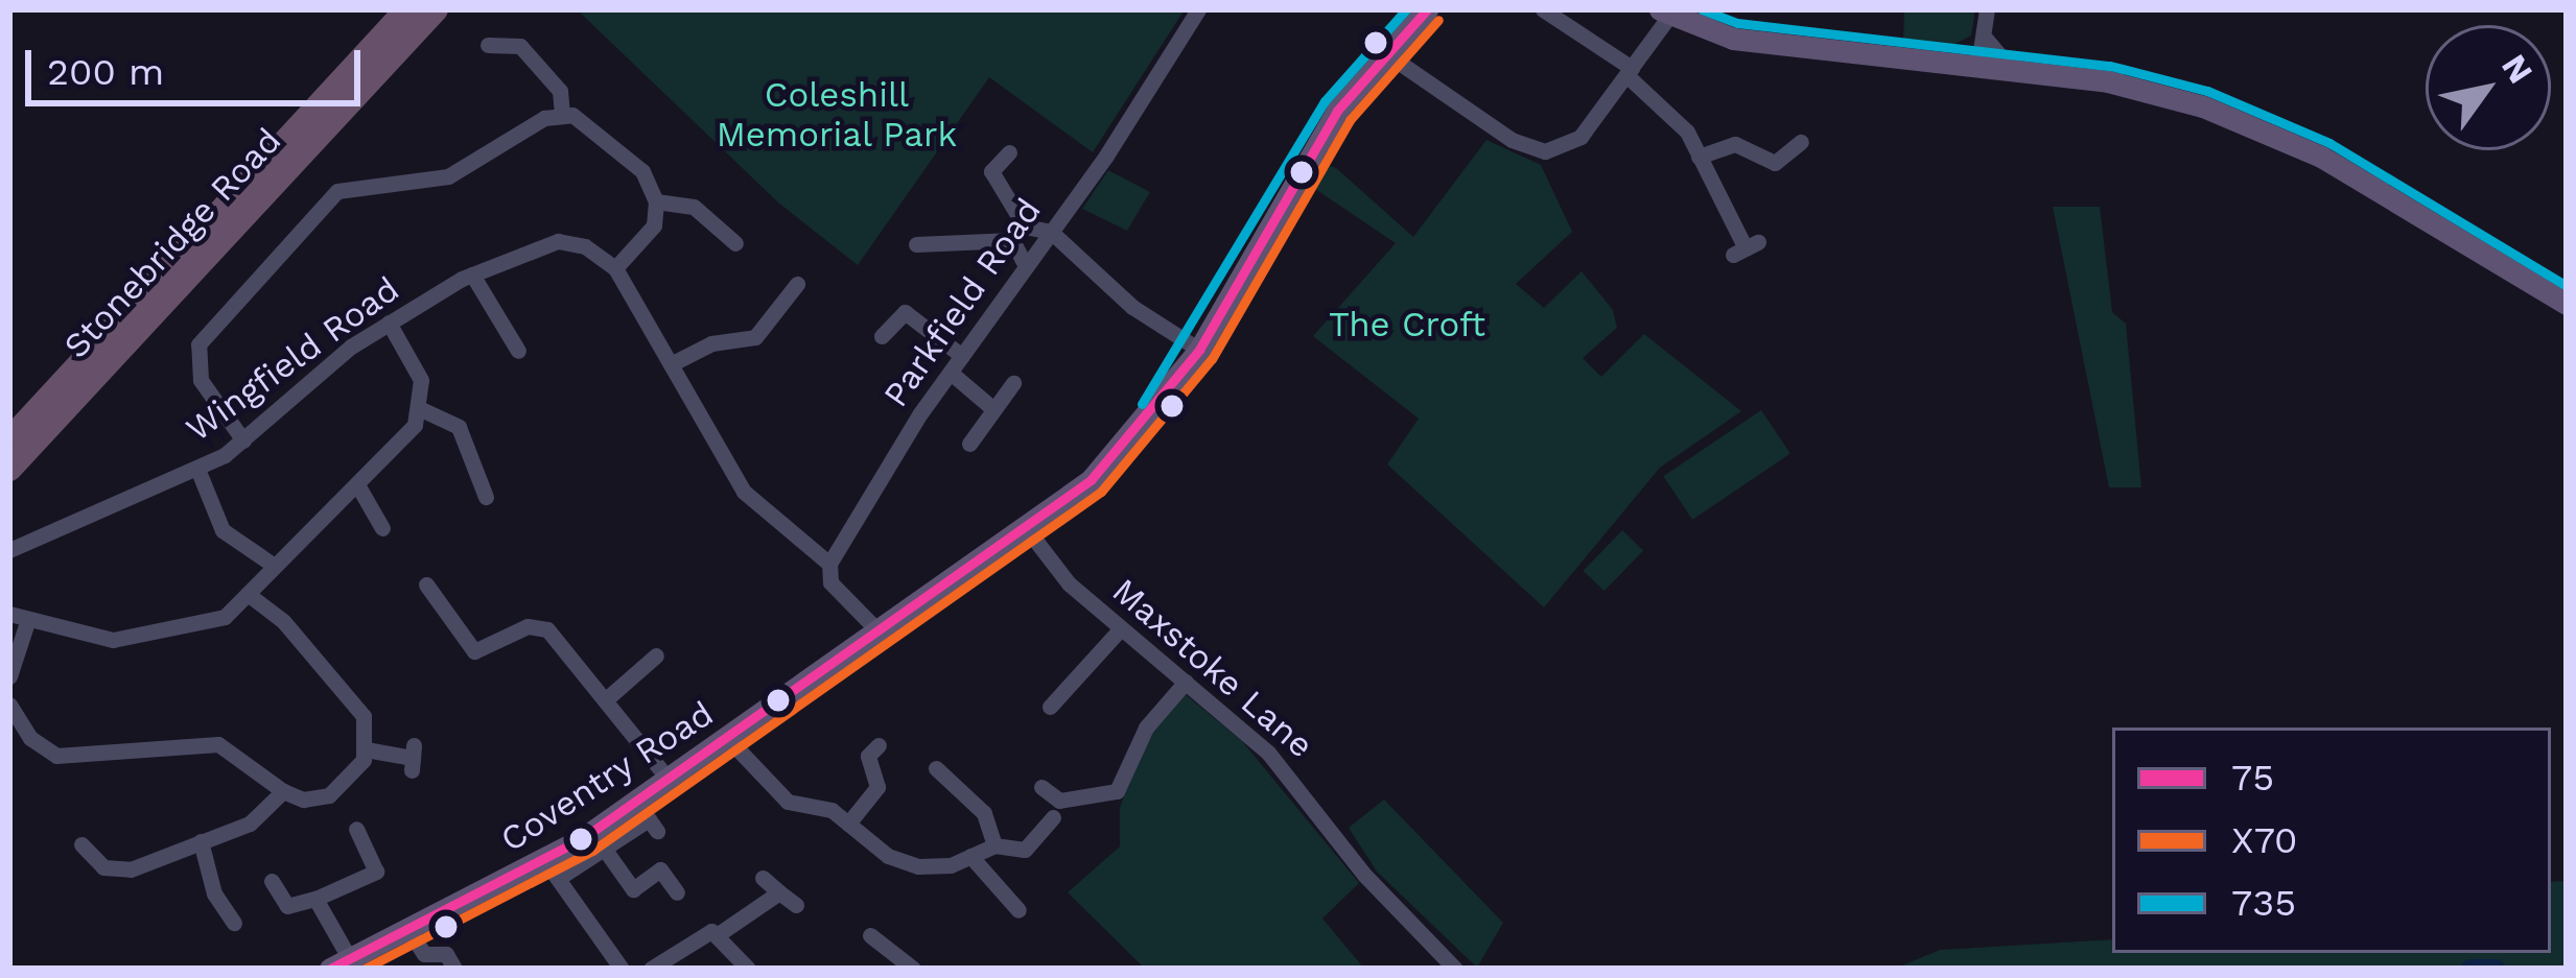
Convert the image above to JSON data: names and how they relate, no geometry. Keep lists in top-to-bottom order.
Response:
{
  "streets": {
    "highway": ["Stonebridge Road"],
    "main road": ["Coventry Road"],
    "street": ["Parkfield Road", "Wingfield Road", "Maxstoke Lane"]
  },
  "crossings": [
    ["Maxstoke Lane", "Coventry Road"]
  ],
  "parks": ["Coleshill Memorial Park", "The Croft"],
  "lines": ["transit line 75", "transit line 735", "transit line X70"],
  "legend": ["75", "X70", "735"],
  "scale_bar": "200 m",
  "north": "top right"
}
